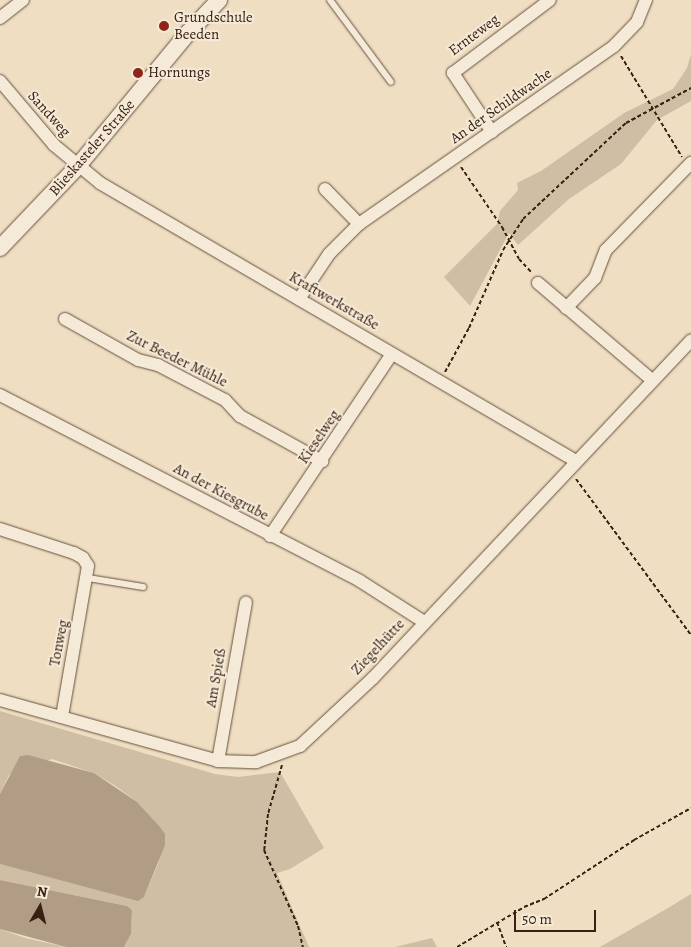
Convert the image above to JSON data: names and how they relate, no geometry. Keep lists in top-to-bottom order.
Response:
{
  "streets": {
    "street": [
      "Ernteweg",
      "An der Schildwache",
      "Sandweg",
      "Blieskasteler Straße",
      "Kraftwerkstraße",
      "Zur Beeder Mühle",
      "Kieselweg",
      "An der Kiesgrube",
      "Tonweg",
      "Ziegelhütte",
      "Am Spieß"
    ]
  },
  "crossings": [
    ["Ernteweg", "An der Schildwache"],
    ["An der Schildwache", "Kraftwerkstraße"],
    ["Sandweg", "Blieskasteler Straße"],
    ["Sandweg", "Kraftwerkstraße"],
    ["Blieskasteler Straße", "Kraftwerkstraße"],
    ["Kraftwerkstraße", "Kieselweg"],
    ["Kraftwerkstraße", "Ziegelhütte"],
    ["Zur Beeder Mühle", "Kieselweg"],
    ["Kieselweg", "An der Kiesgrube"],
    ["An der Kiesgrube", "Ziegelhütte"],
    ["Tonweg", "Ziegelhütte"],
    ["Ziegelhütte", "Am Spieß"]
  ],
  "places": ["Grundschule Beeden", "Hornungs"],
  "scale_bar": "50 m",
  "north": "top"
}
